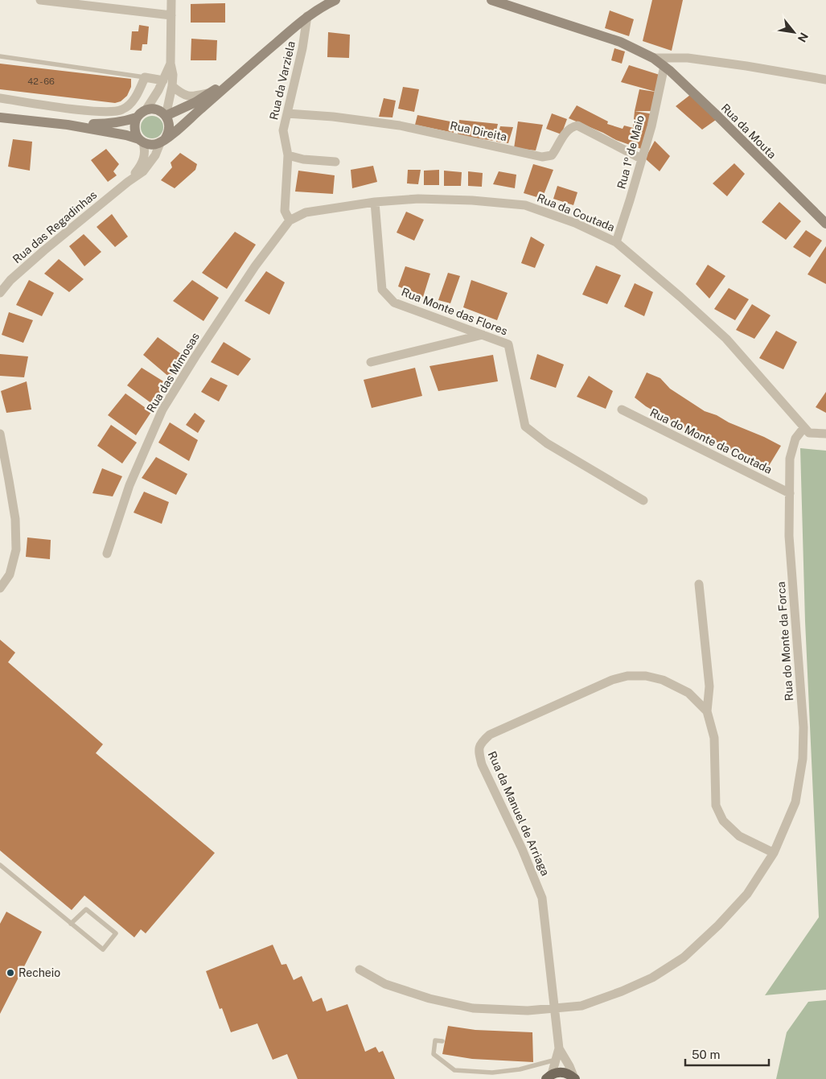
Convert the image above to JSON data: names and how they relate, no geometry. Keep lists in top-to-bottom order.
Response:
{
  "streets": {
    "main road": ["Rua da Mouta"],
    "street": [
      "Rua da Varziela",
      "Rua Direita",
      "Rua 1º de Maio",
      "Rua da Coutada",
      "Rua das Regadinhas",
      "Rua Monte das Flores",
      "Rua das Mimosas",
      "Rua do Monte da Coutada",
      "Rua do Monte da Forca",
      "Rua da Manuel de Arriaga"
    ]
  },
  "crossings": [
    ["Rua da Varziela", "Rua Direita"],
    ["Rua da Varziela", "Rua da Coutada"],
    ["Rua da Varziela", "Rua das Mimosas"],
    ["Rua Direita", "Rua 1º de Maio"],
    ["Rua da Mouta", "Rua 1º de Maio"],
    ["Rua 1º de Maio", "Rua da Coutada"],
    ["Rua da Coutada", "Rua Monte das Flores"],
    ["Rua da Coutada", "Rua das Mimosas"],
    ["Rua da Coutada", "Rua do Monte da Forca"],
    ["Rua do Monte da Coutada", "Rua do Monte da Forca"],
    ["Rua do Monte da Forca", "Rua da Manuel de Arriaga"]
  ],
  "places": ["Recheio"],
  "house_numbers": ["42 - 66"],
  "scale_bar": "50 m",
  "north": "bottom right"
}
